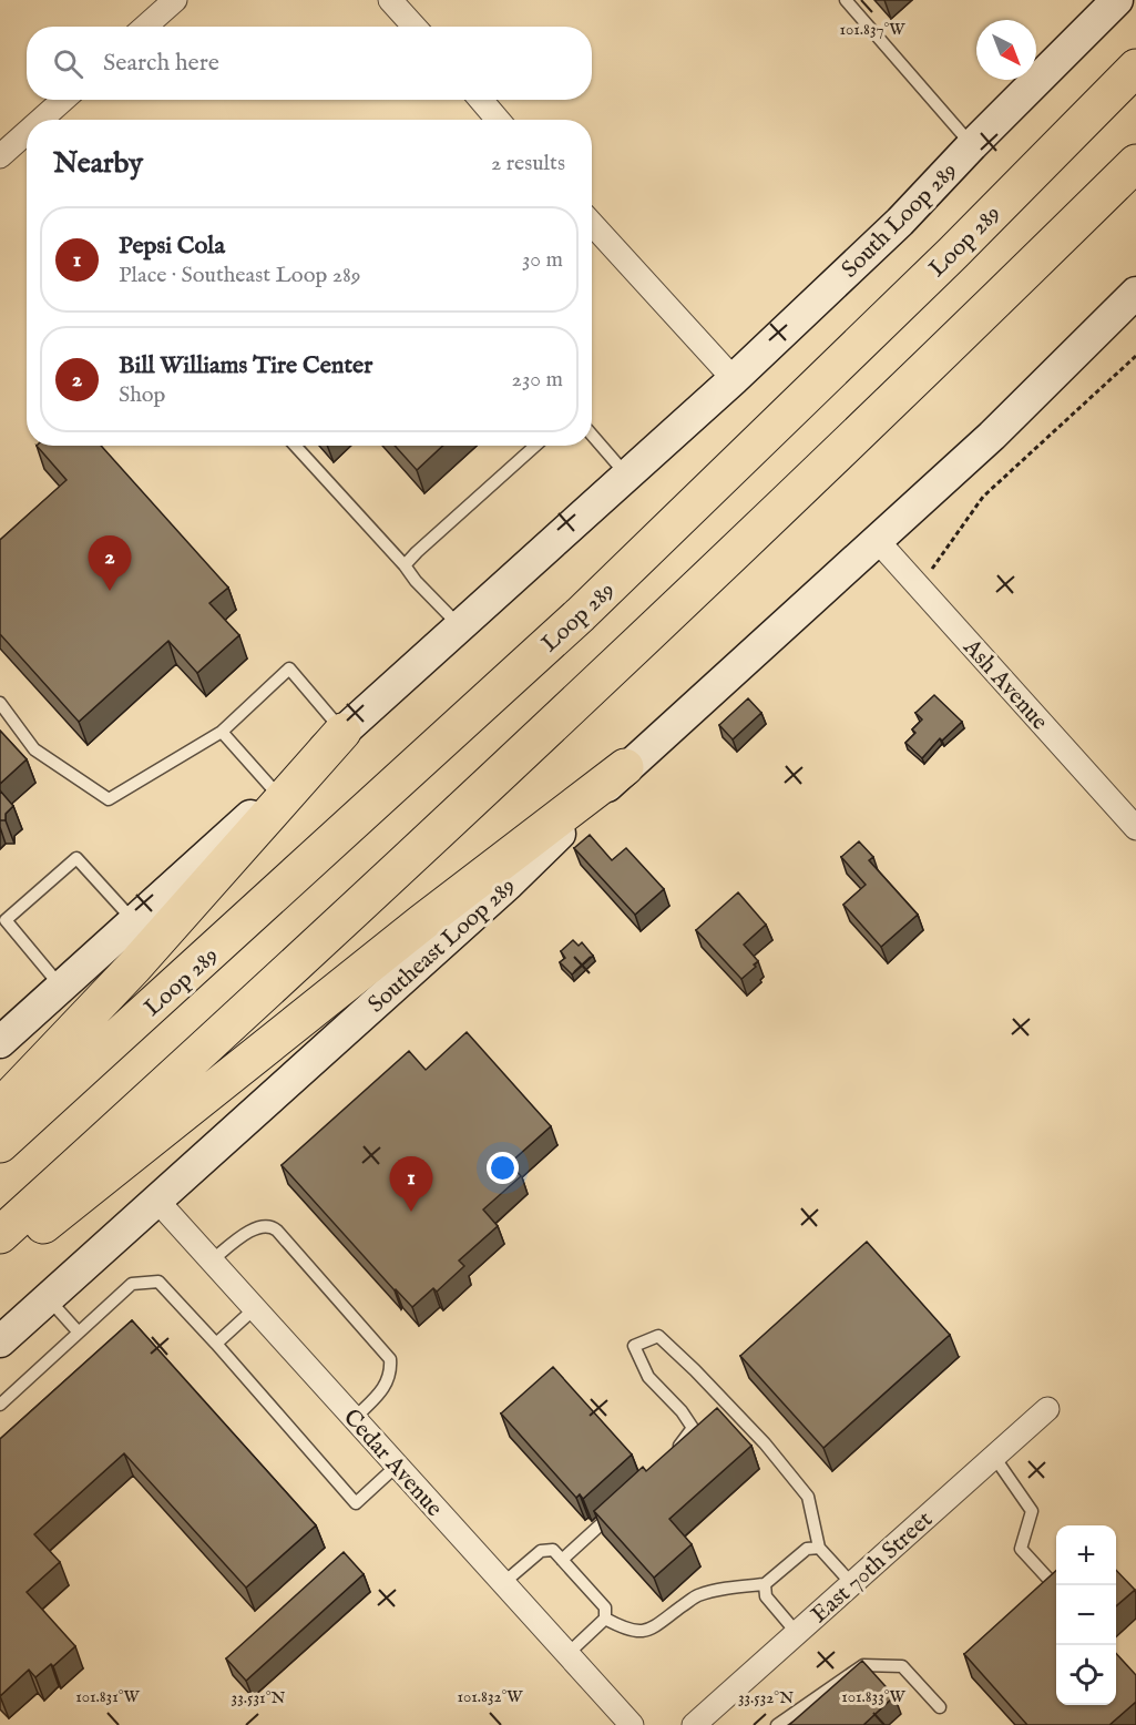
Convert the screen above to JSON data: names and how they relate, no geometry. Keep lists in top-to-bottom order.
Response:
{
  "streets": {
    "highway": ["Loop 289"],
    "main road": ["South Loop 289", "Southeast Loop 289"],
    "street": ["Ash Avenue", "Cedar Avenue", "East 70th Street"]
  },
  "crossings": [
    ["Ash Avenue", "Southeast Loop 289"],
    ["Southeast Loop 289", "Cedar Avenue"]
  ],
  "north": "bottom right",
  "page": {
    "search": "Search here",
    "heading": ["Nearby", "2 results"],
    "list": [
      {
        "mark": "1",
        "name": "Pepsi Cola",
        "note": "Place · Southeast Loop 289",
        "value": "30 m"
      },
      {
        "mark": "2",
        "name": "Bill Williams Tire Center",
        "note": "Shop",
        "value": "230 m"
      }
    ],
    "pins": ["2", "1"],
    "map_buttons": ["+", "−"]
  },
  "coordinates": [
    "101.837°W",
    "101.831°W",
    "101.832°W",
    "101.833°W",
    "33.531°N",
    "33.532°N"
  ]
}
